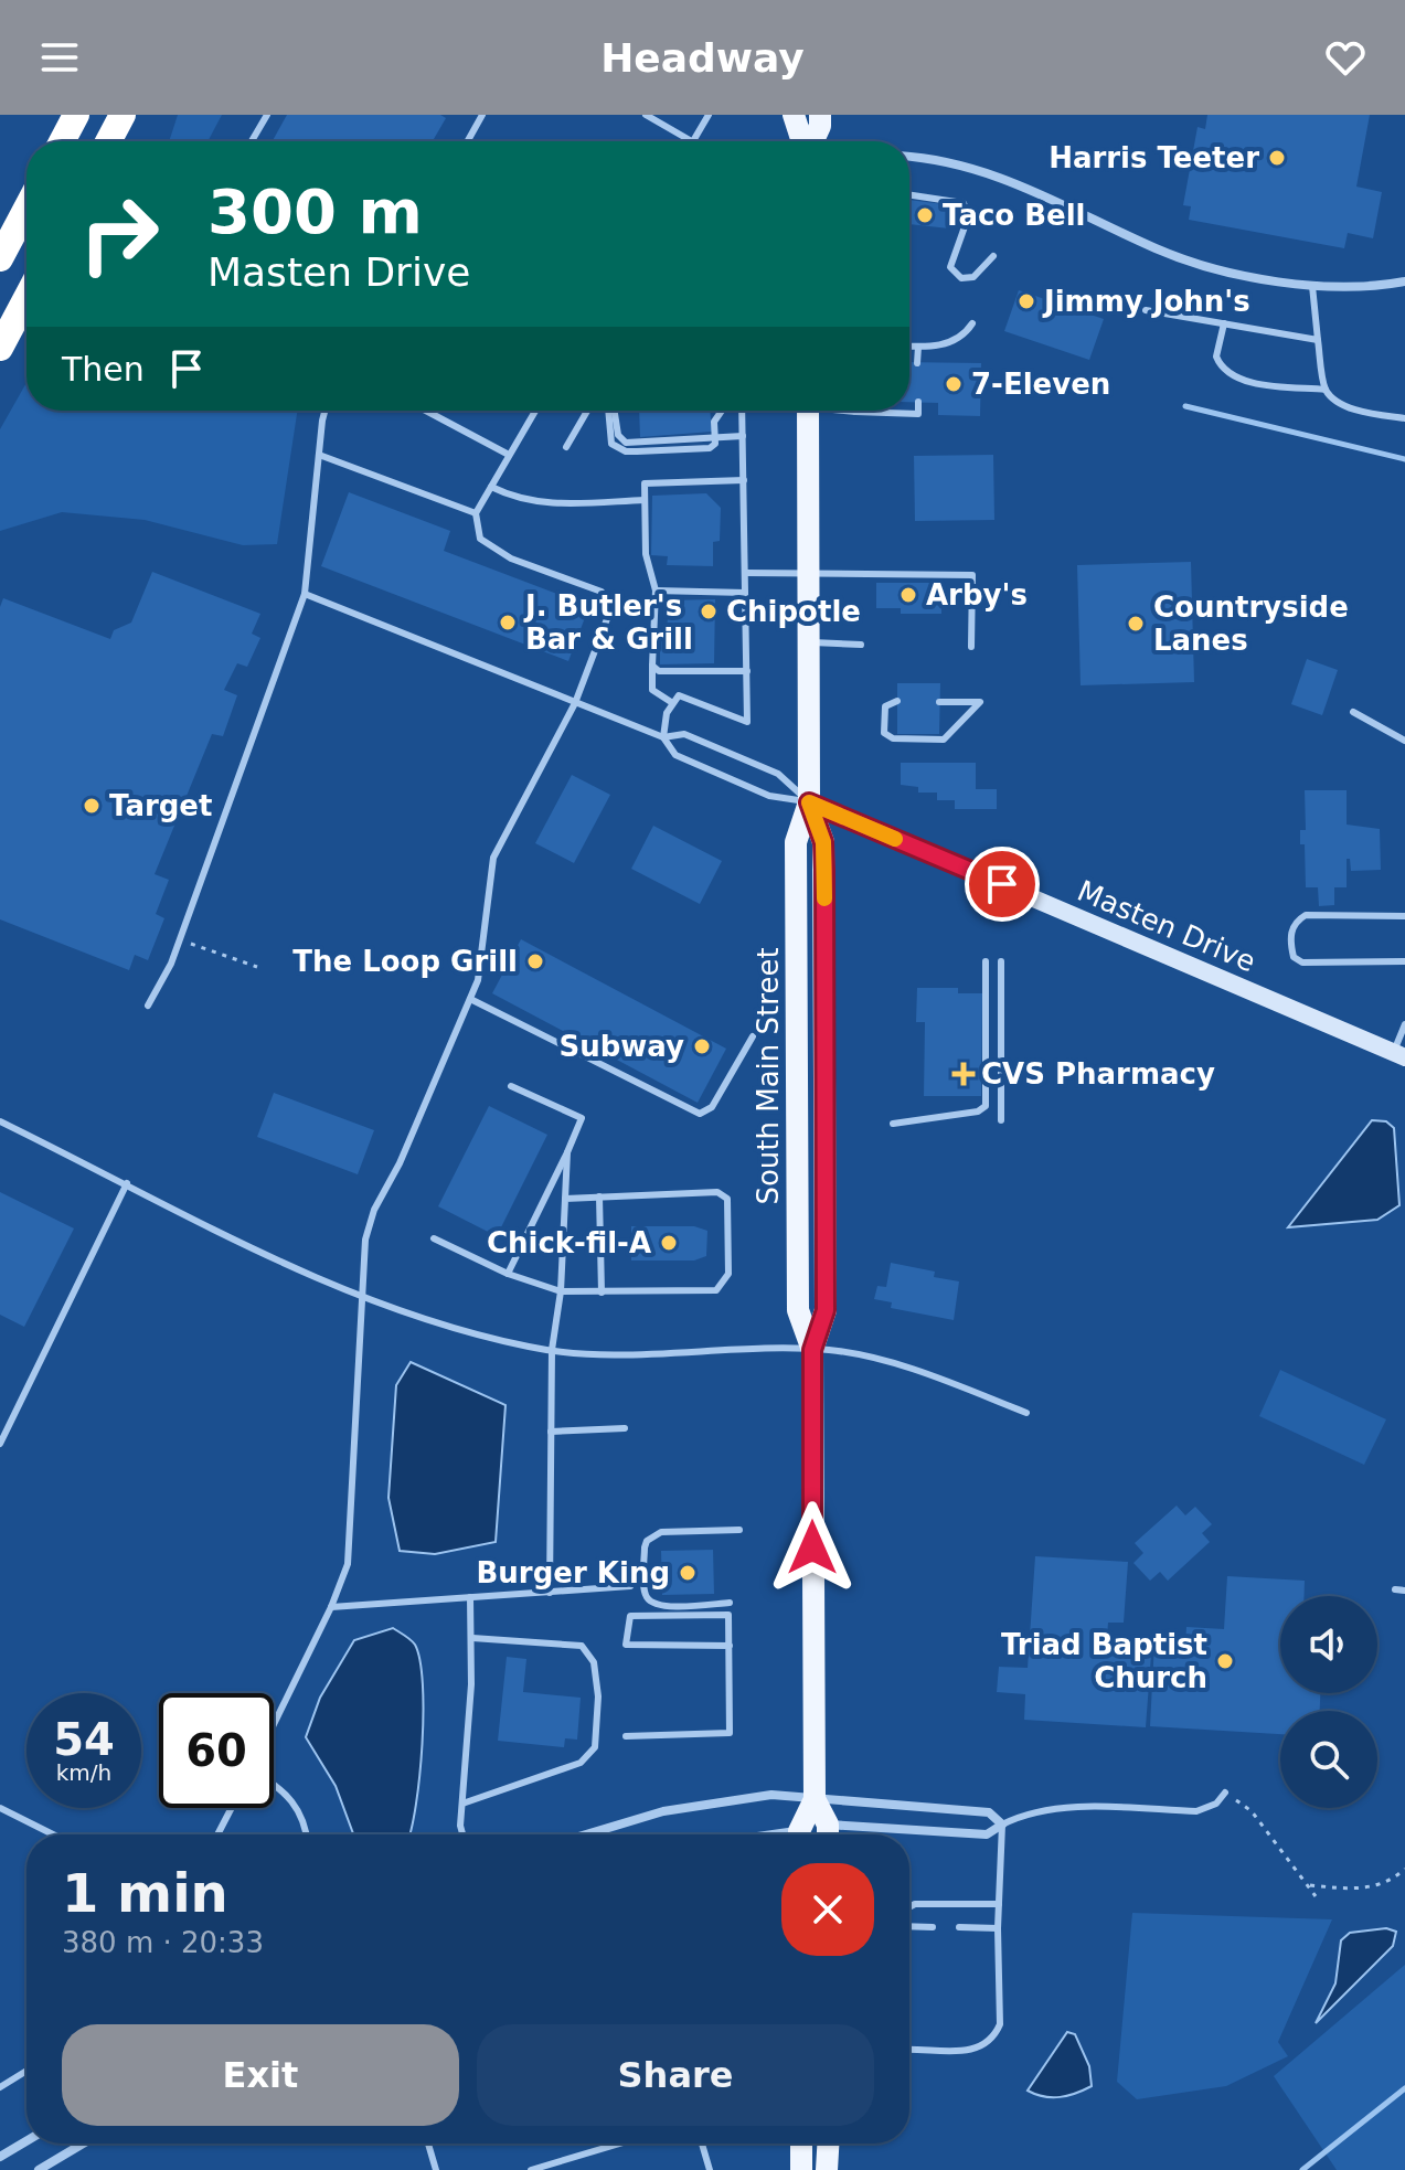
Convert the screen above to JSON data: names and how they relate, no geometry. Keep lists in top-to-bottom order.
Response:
{
  "streets": {
    "main road": ["South Main Street"],
    "street": ["Masten Drive"]
  },
  "crossings": [
    ["Masten Drive", "South Main Street"]
  ],
  "places": {
    "other": [
      "Harris Teeter",
      "Taco Bell",
      "Jimmy John's",
      "7-Eleven",
      "Arby's",
      "Chipotle",
      "J. Butler's Bar & Grill",
      "Countryside Lanes",
      "Target",
      "The Loop Grill",
      "Subway",
      "Chick-fil-A",
      "Burger King",
      "Triad Baptist Church"
    ],
    "health": ["CVS Pharmacy"]
  },
  "page": {
    "header": "Headway",
    "turn": ["300 m", "Masten Drive"],
    "then": "Then",
    "speed": "54 km/h",
    "limit": "60",
    "heading": ["1 min", "380 m · 20:33"],
    "buttons": ["Exit", "Share"]
  }
}
